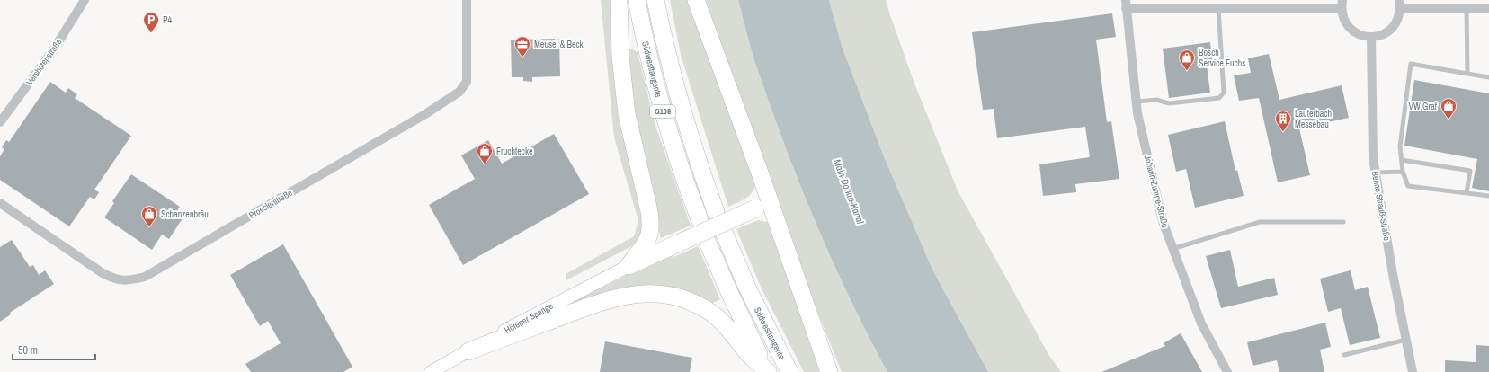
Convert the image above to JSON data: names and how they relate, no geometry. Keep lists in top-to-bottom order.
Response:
{
  "streets": {
    "highway": ["Südwesttangente", "G109"],
    "main road": ["Höfener Spange"],
    "street": [
      "Vershofenstraße",
      "Johann-Zumpe-Straße",
      "Proeslerstraße",
      "Benno-Strauß-Straße"
    ]
  },
  "water": ["Main-Donau-Kanal"],
  "places": {
    "parking": ["P4"],
    "office": ["Meusel & Beck"],
    "shop": [
      "Bosch Service Fuchs",
      "VW Graf",
      "Fruchtecke",
      "Schanzenbräu"
    ],
    "building": ["Lauterbach Messebau"]
  },
  "scale_bar": "50 m"
}
